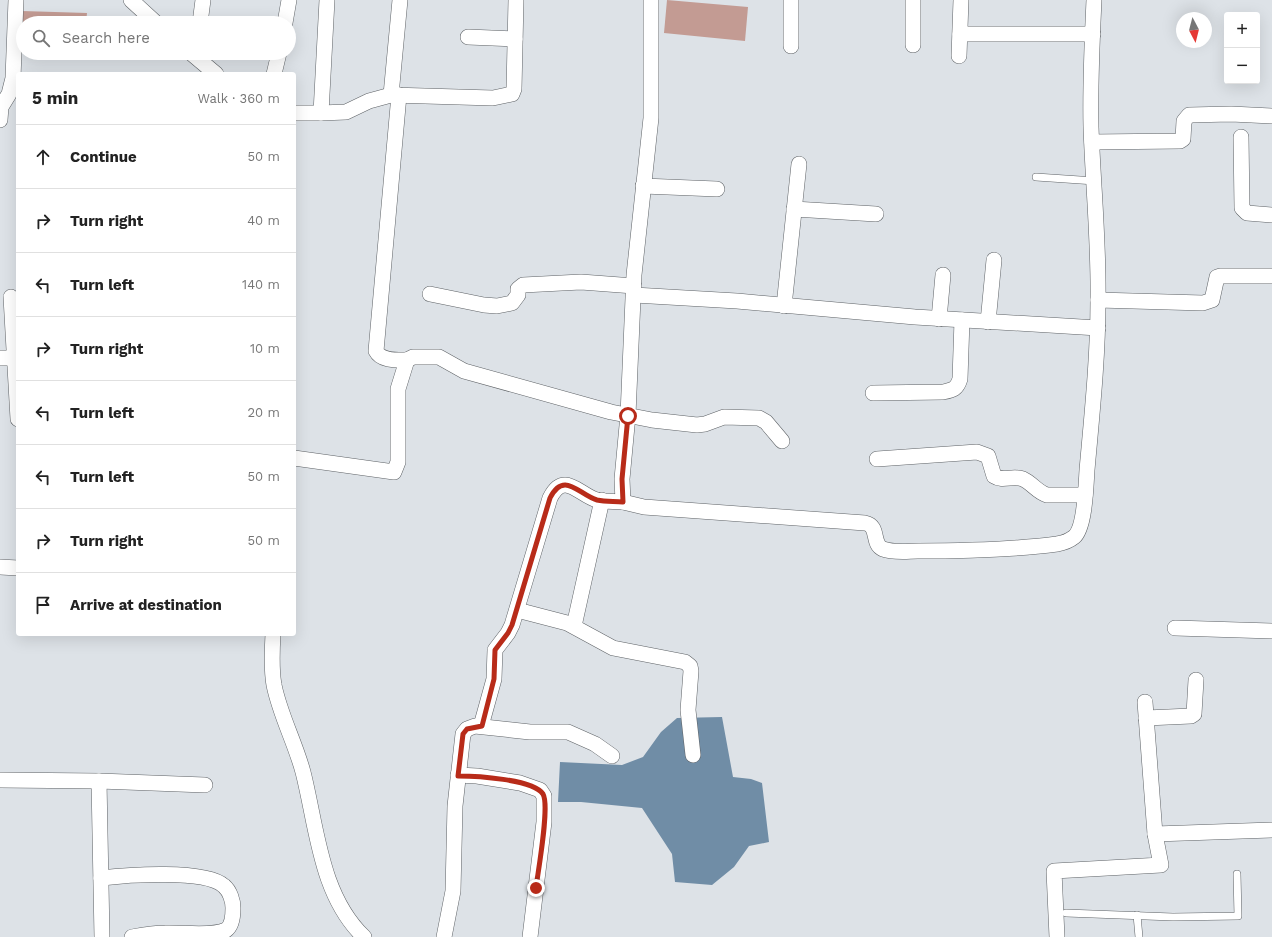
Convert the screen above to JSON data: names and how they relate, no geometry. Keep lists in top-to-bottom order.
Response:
{
  "north": "bottom",
  "page": {
    "map_buttons": ["+", "−"],
    "search": "Search here",
    "heading": ["5 min", "Walk · 360 m"],
    "list": [
      ["Continue", "50 m"],
      ["Turn right", "40 m"],
      ["Turn left", "140 m"],
      ["Turn right", "10 m"],
      ["Turn left", "20 m"],
      ["Turn left", "50 m"],
      ["Turn right", "50 m"],
      "Arrive at destination"
    ]
  }
}
